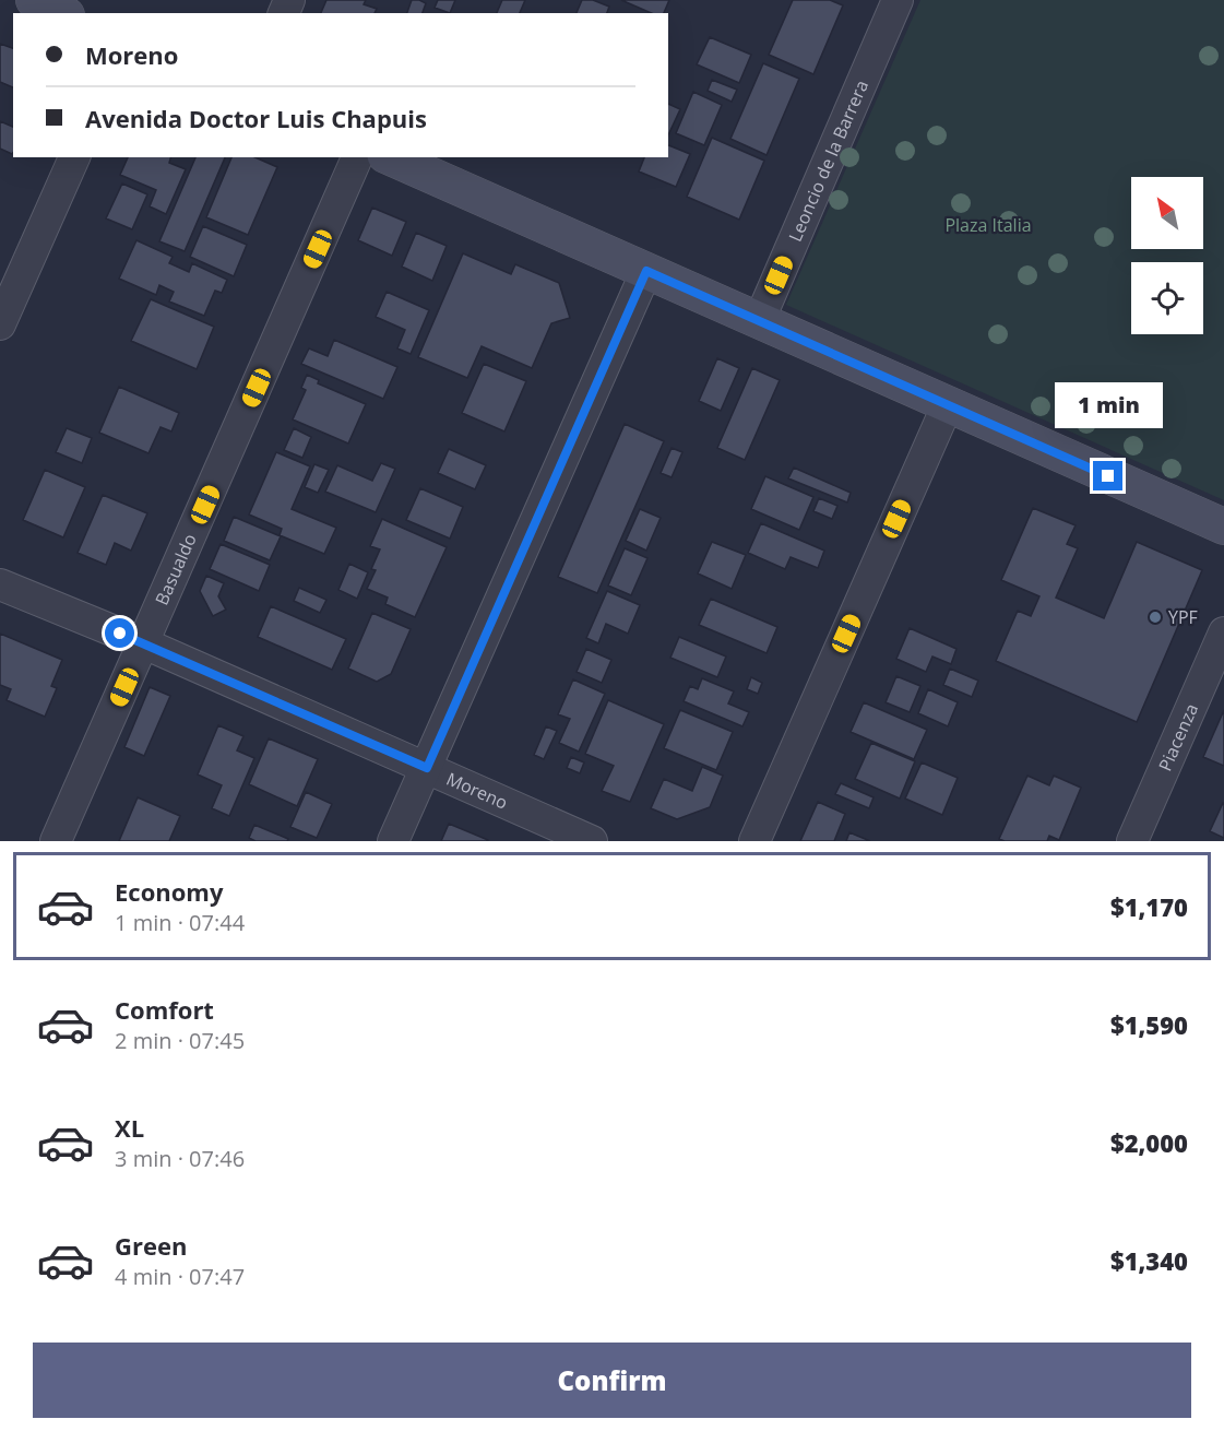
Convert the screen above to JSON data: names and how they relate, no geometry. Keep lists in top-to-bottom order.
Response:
{
  "streets": {
    "street": [
      "Leoncio de la Barrera",
      "Basualdo",
      "Piacenza",
      "Moreno"
    ]
  },
  "crossings": [
    ["Basualdo", "Moreno"]
  ],
  "parks": ["Plaza Italia"],
  "places": ["YPF"],
  "north": "top left",
  "page": {
    "banner": ["Moreno", "Avenida Doctor Luis Chapuis"],
    "bubble": "1 min",
    "list": [
      {
        "name": "Economy",
        "note": "1 min · 07:44",
        "value": "$1,170"
      },
      {
        "name": "Comfort",
        "note": "2 min · 07:45",
        "value": "$1,590"
      },
      {
        "name": "XL",
        "note": "3 min · 07:46",
        "value": "$2,000"
      },
      {
        "name": "Green",
        "note": "4 min · 07:47",
        "value": "$1,340"
      }
    ],
    "buttons": "Confirm"
  }
}
